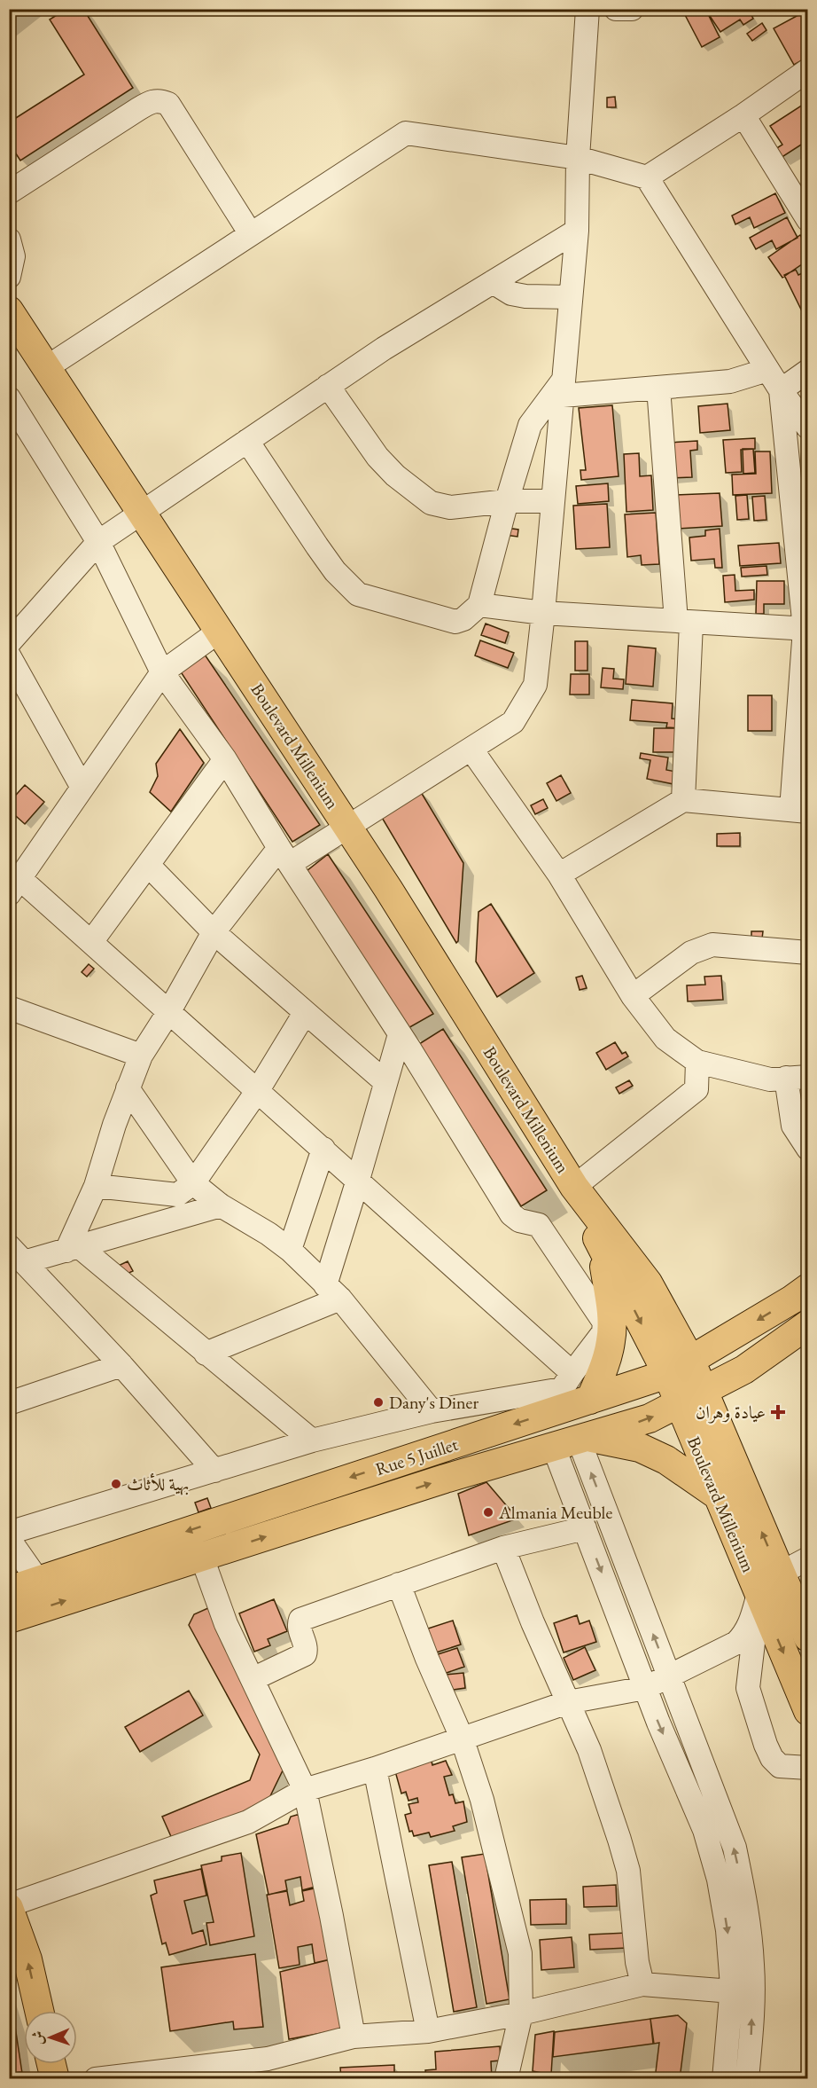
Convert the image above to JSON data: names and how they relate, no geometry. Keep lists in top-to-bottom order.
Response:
{
  "streets": {
    "main road": ["Boulevard Millenium", "Rue 5 Juillet"]
  },
  "crossings": [
    ["Boulevard Millenium", "Rue 5 Juillet"]
  ],
  "places": {
    "other": ["Dany's Diner", "بهية للأثاث", "Almania Meuble"],
    "health": ["عيادة وهران"]
  },
  "north": "left"
}
